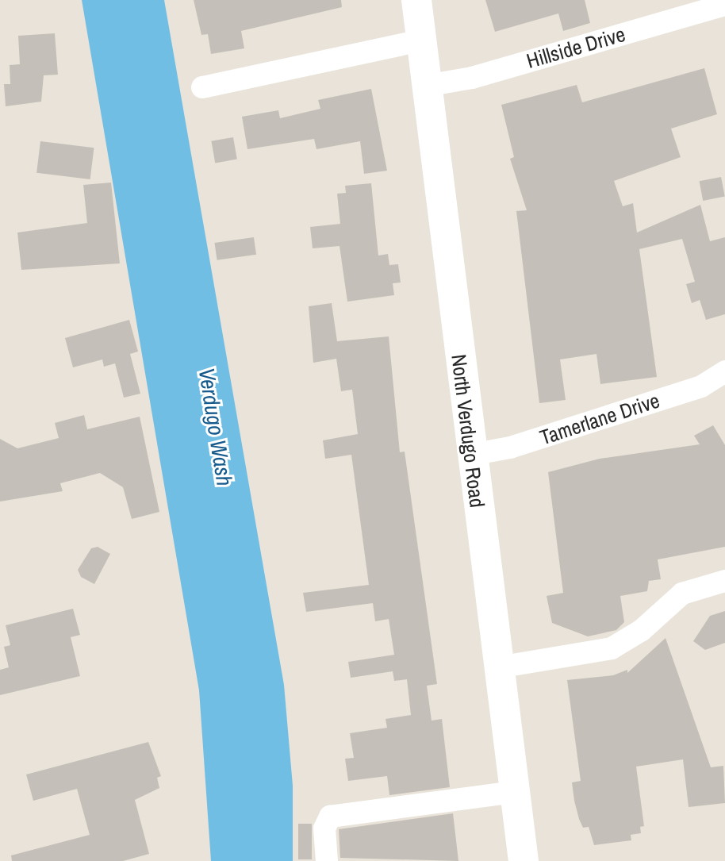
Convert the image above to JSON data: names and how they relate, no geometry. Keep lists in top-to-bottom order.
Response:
{
  "streets": {
    "main road": ["North Verdugo Road"],
    "street": ["Hillside Drive", "Tamerlane Drive"]
  },
  "crossings": [
    ["Hillside Drive", "North Verdugo Road"],
    ["Tamerlane Drive", "North Verdugo Road"]
  ],
  "water": ["Verdugo Wash"]
}
